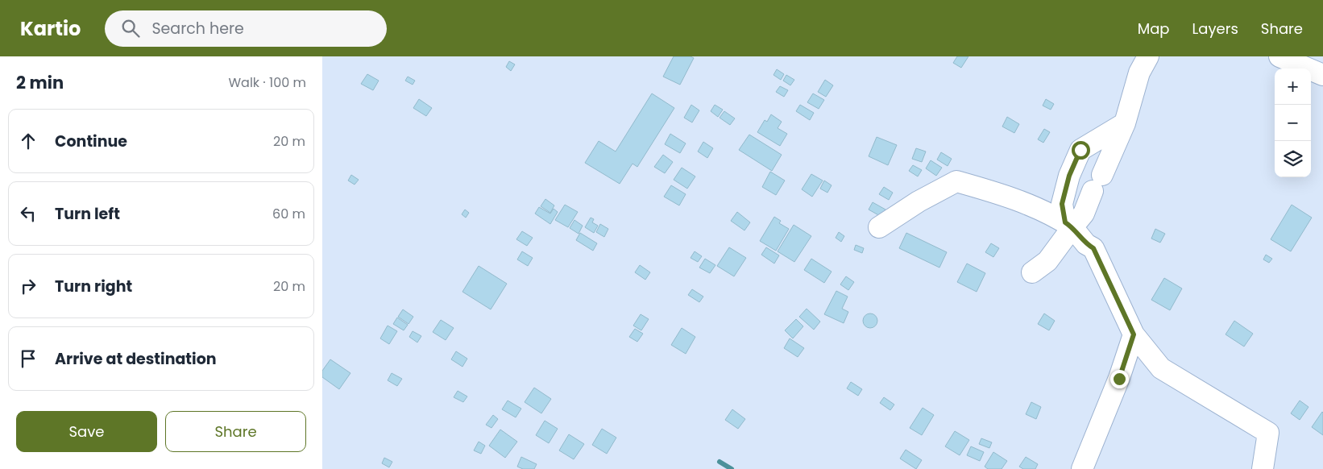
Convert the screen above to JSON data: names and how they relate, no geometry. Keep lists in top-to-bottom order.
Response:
{
  "page": {
    "header": "Kartio",
    "search": "Search here",
    "nav": ["Map", "Layers", "Share"],
    "heading": ["2 min", "Walk · 100 m"],
    "map_buttons": ["+", "−"],
    "list": [
      ["Continue", "20 m"],
      ["Turn left", "60 m"],
      ["Turn right", "20 m"],
      "Arrive at destination"
    ],
    "buttons": ["Save", "Share"]
  }
}
